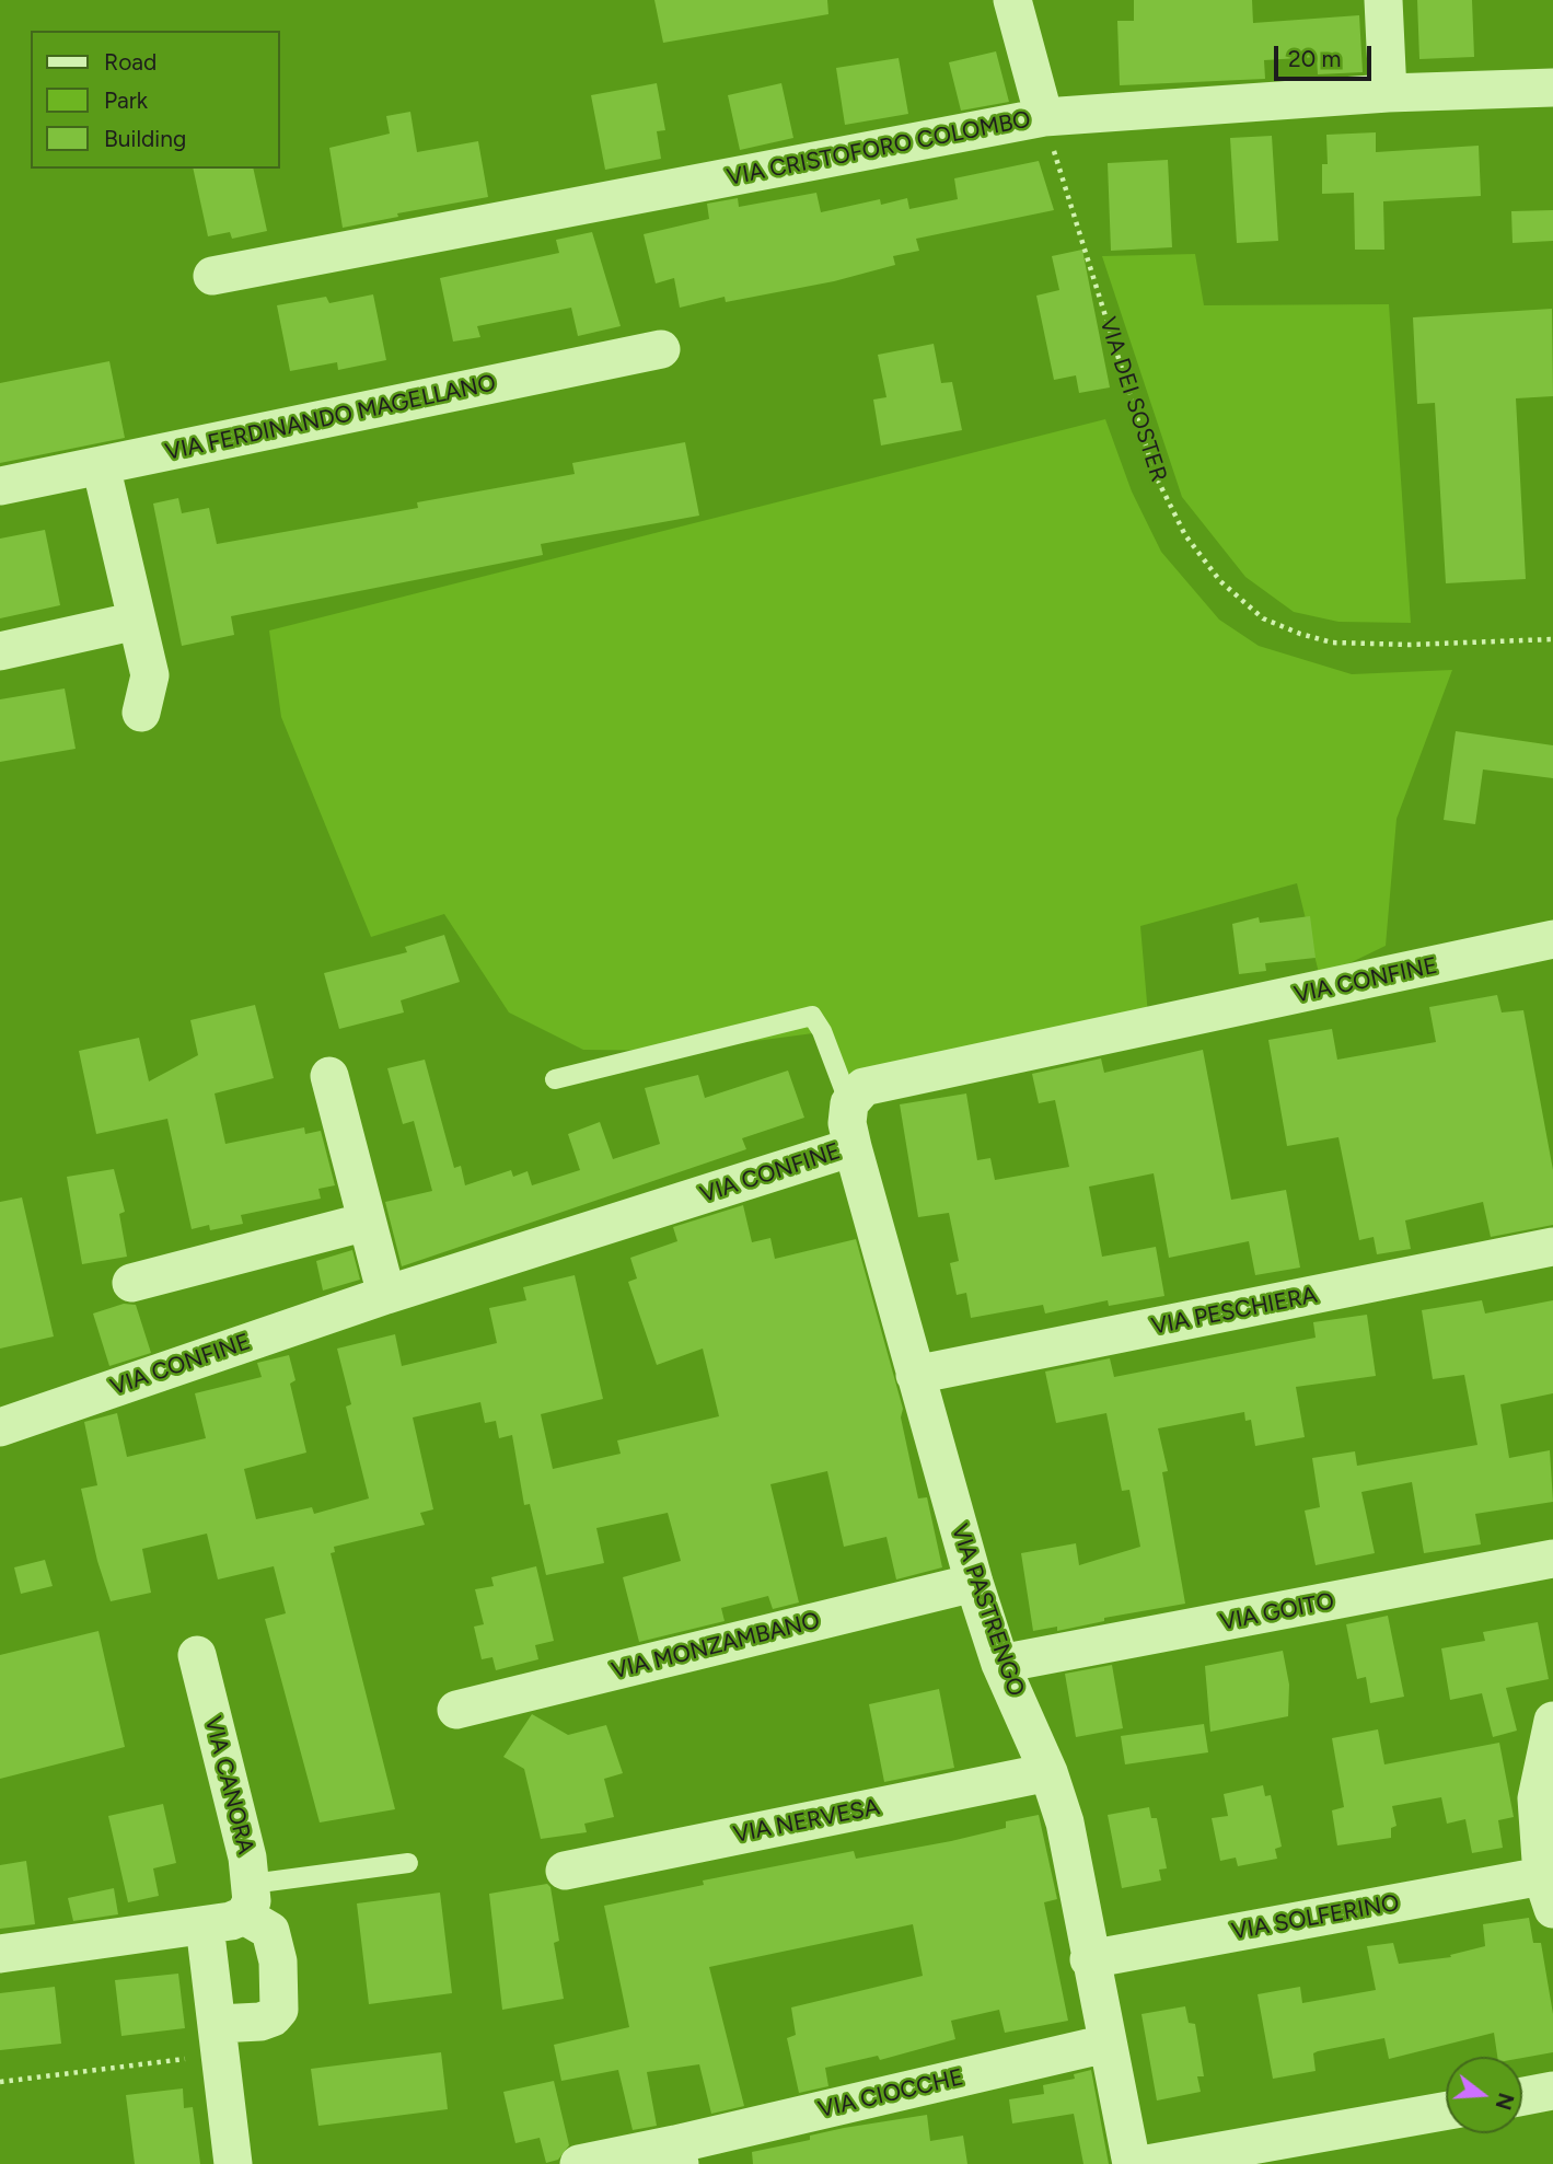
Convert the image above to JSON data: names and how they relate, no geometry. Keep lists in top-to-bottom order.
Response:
{
  "streets": {
    "street": [
      "VIA CRISTOFORO COLOMBO",
      "VIA FERDINANDO MAGELLANO",
      "VIA CONFINE",
      "VIA PESCHIERA",
      "VIA PASTRENGO",
      "VIA GOITO",
      "VIA MONZAMBANO",
      "VIA CANORA",
      "VIA NERVESA",
      "VIA SOLFERINO",
      "VIA CIOCCHE"
    ],
    "path": ["VIA DEI SOSTER"]
  },
  "crossings": [
    ["VIA CRISTOFORO COLOMBO", "VIA DEI SOSTER"],
    ["VIA CONFINE", "VIA PASTRENGO"],
    ["VIA PESCHIERA", "VIA PASTRENGO"],
    ["VIA PASTRENGO", "VIA GOITO"],
    ["VIA PASTRENGO", "VIA MONZAMBANO"],
    ["VIA PASTRENGO", "VIA NERVESA"],
    ["VIA PASTRENGO", "VIA SOLFERINO"],
    ["VIA PASTRENGO", "VIA CIOCCHE"]
  ],
  "legend": ["Road", "Park", "Building"],
  "scale_bar": "20 m",
  "north": "right"
}
